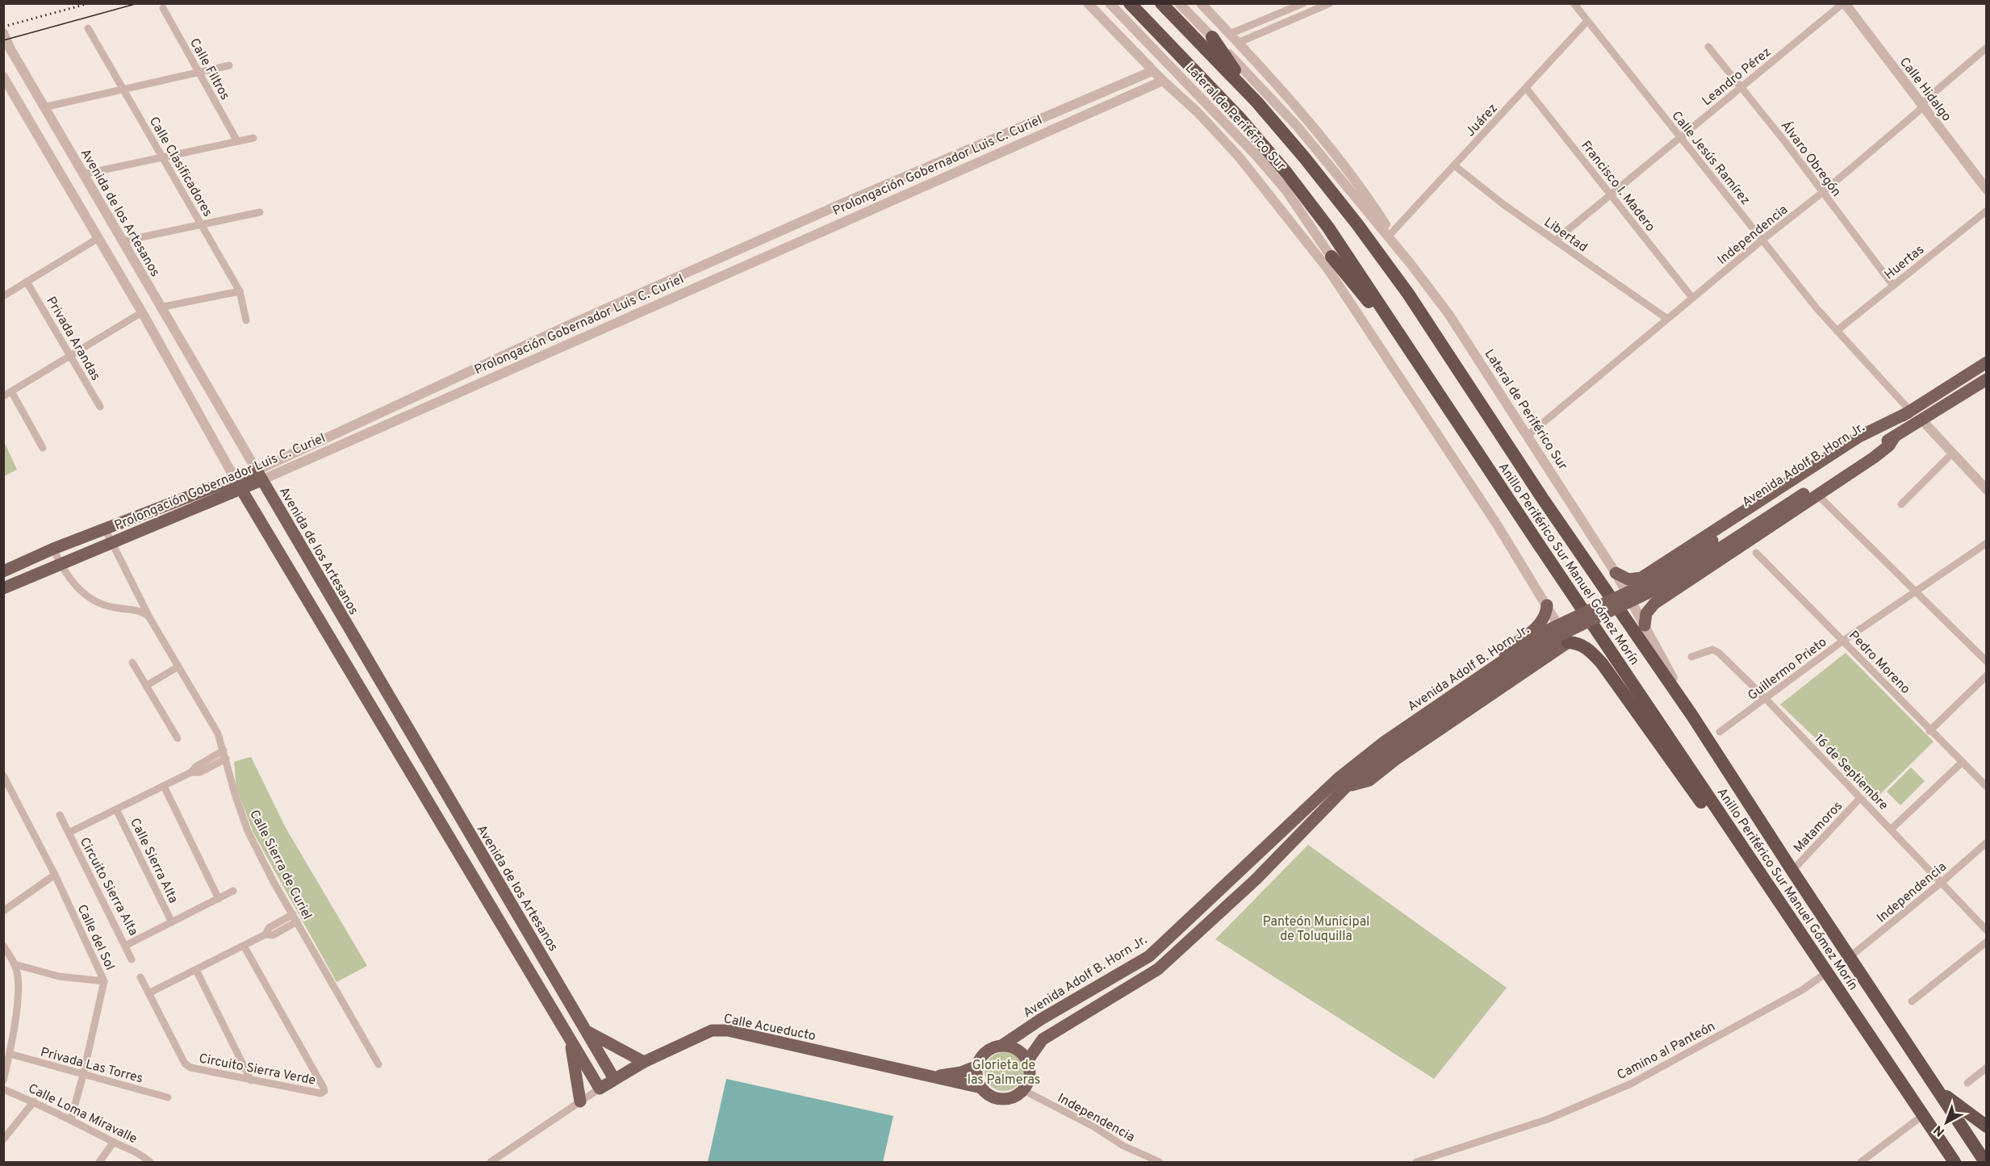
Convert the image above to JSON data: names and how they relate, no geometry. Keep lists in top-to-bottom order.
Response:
{
  "streets": {
    "highway": ["Anillo Periférico Sur Manuel Gómez Morín"],
    "main road": [
      "Prolongación Gobernador Luis C. Curiel",
      "Avenida de los Artesanos",
      "Avenida Adolf B. Horn Jr.",
      "Calle Acueducto"
    ],
    "street": [
      "Calle Filtros",
      "Leandro Pérez",
      "Calle Hidalgo",
      "Lateral de Periférico Sur",
      "Juárez",
      "Calle Jesús Ramírez",
      "Álvaro Obregón",
      "Calle Clasificadores",
      "Francisco I. Madero",
      "Libertad",
      "Independencia",
      "Huertas",
      "Privada Arandas",
      "Pedro Moreno",
      "Guillermo Prieto",
      "16 de Septiembre",
      "Matamoros",
      "Calle Sierra Alta",
      "Calle Sierra de Curiel",
      "Circuito Sierra Alta",
      "Calle del Sol",
      "Camino al Panteón",
      "Privada Las Torres",
      "Circuito Sierra Verde",
      "Calle Loma Miravalle"
    ]
  },
  "crossings": [
    ["Leandro Pérez", "Calle Hidalgo"],
    ["Leandro Pérez", "Calle Jesús Ramírez"],
    ["Leandro Pérez", "Álvaro Obregón"],
    ["Leandro Pérez", "Francisco I. Madero"],
    ["Leandro Pérez", "Libertad"],
    ["Calle Hidalgo", "Independencia"],
    ["Lateral de Periférico Sur", "Independencia"],
    ["Lateral de Periférico Sur", "Anillo Periférico Sur Manuel Gómez Morín"],
    ["Juárez", "Calle Jesús Ramírez"],
    ["Juárez", "Francisco I. Madero"],
    ["Juárez", "Libertad"],
    ["Calle Jesús Ramírez", "Independencia"],
    ["Calle Jesús Ramírez", "Huertas"],
    ["Calle Jesús Ramírez", "Avenida Adolf B. Horn Jr."],
    ["Álvaro Obregón", "Independencia"],
    ["Álvaro Obregón", "Huertas"],
    ["Prolongación Gobernador Luis C. Curiel", "Avenida de los Artesanos"],
    ["Prolongación Gobernador Luis C. Curiel", "Calle Sierra de Curiel"],
    ["Francisco I. Madero", "Independencia"],
    ["Avenida de los Artesanos", "Calle Acueducto"],
    ["Libertad", "Independencia"],
    ["Independencia", "Avenida Adolf B. Horn Jr."],
    ["Independencia", "Anillo Periférico Sur Manuel Gómez Morín"],
    ["Independencia", "16 de Septiembre"],
    ["Independencia", "Calle Acueducto"],
    ["Avenida Adolf B. Horn Jr.", "Calle Acueducto"],
    ["Anillo Periférico Sur Manuel Gómez Morín", "Matamoros"],
    ["Anillo Periférico Sur Manuel Gómez Morín", "Camino al Panteón"],
    ["Pedro Moreno", "Guillermo Prieto"],
    ["Guillermo Prieto", "16 de Septiembre"],
    ["16 de Septiembre", "Matamoros"],
    ["Calle Sierra Alta", "Circuito Sierra Alta"],
    ["Calle Sierra de Curiel", "Circuito Sierra Alta"],
    ["Calle del Sol", "Privada Las Torres"],
    ["Calle del Sol", "Calle Loma Miravalle"]
  ],
  "parks": ["Panteón Municipal de Toluquilla", "Glorieta de las Palmeras"],
  "north": "bottom left"
}
